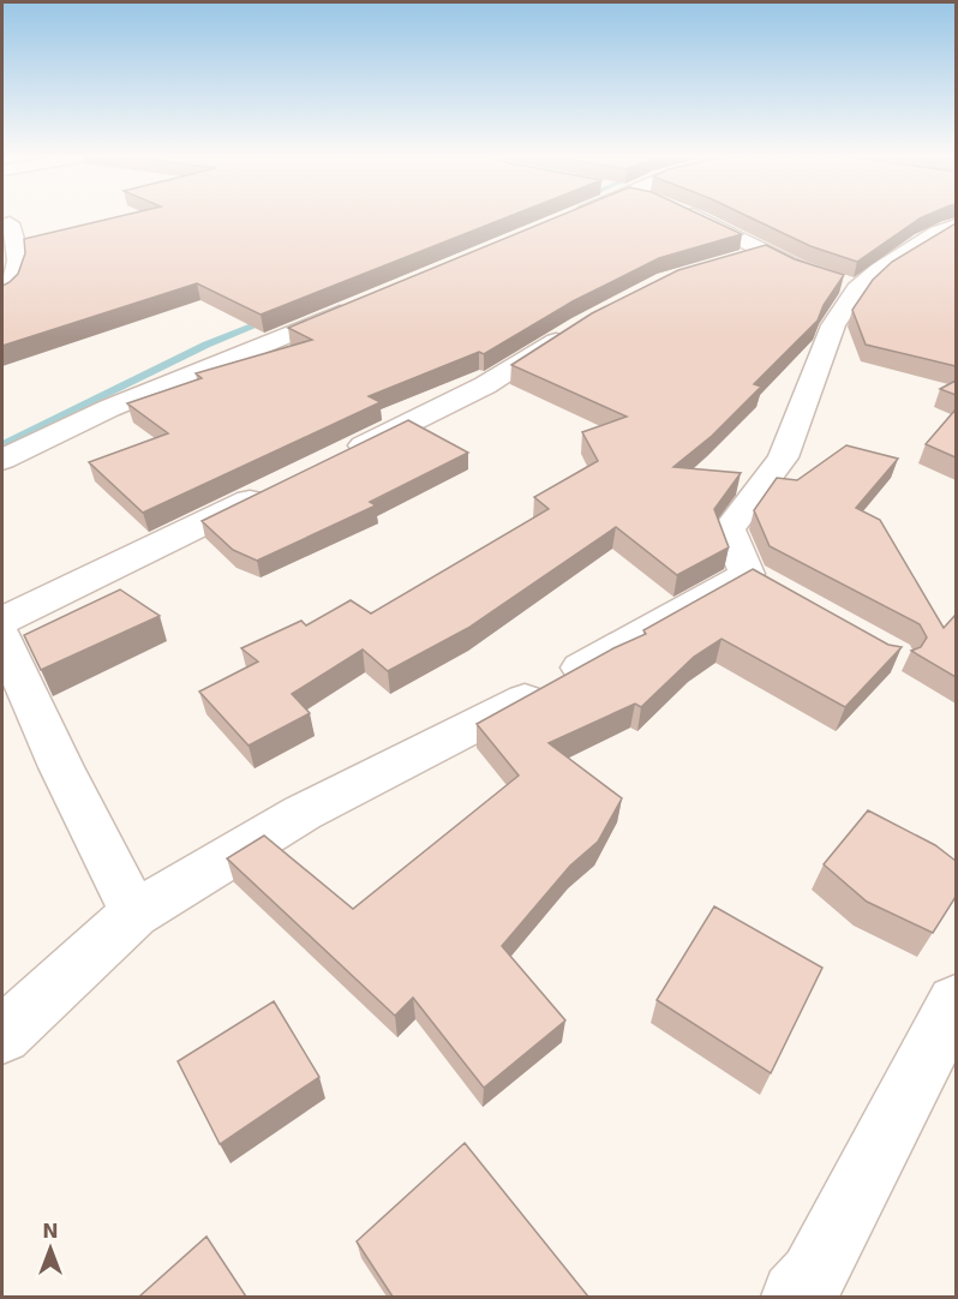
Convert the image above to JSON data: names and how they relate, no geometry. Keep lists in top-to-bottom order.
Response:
{
  "north": "top"
}
